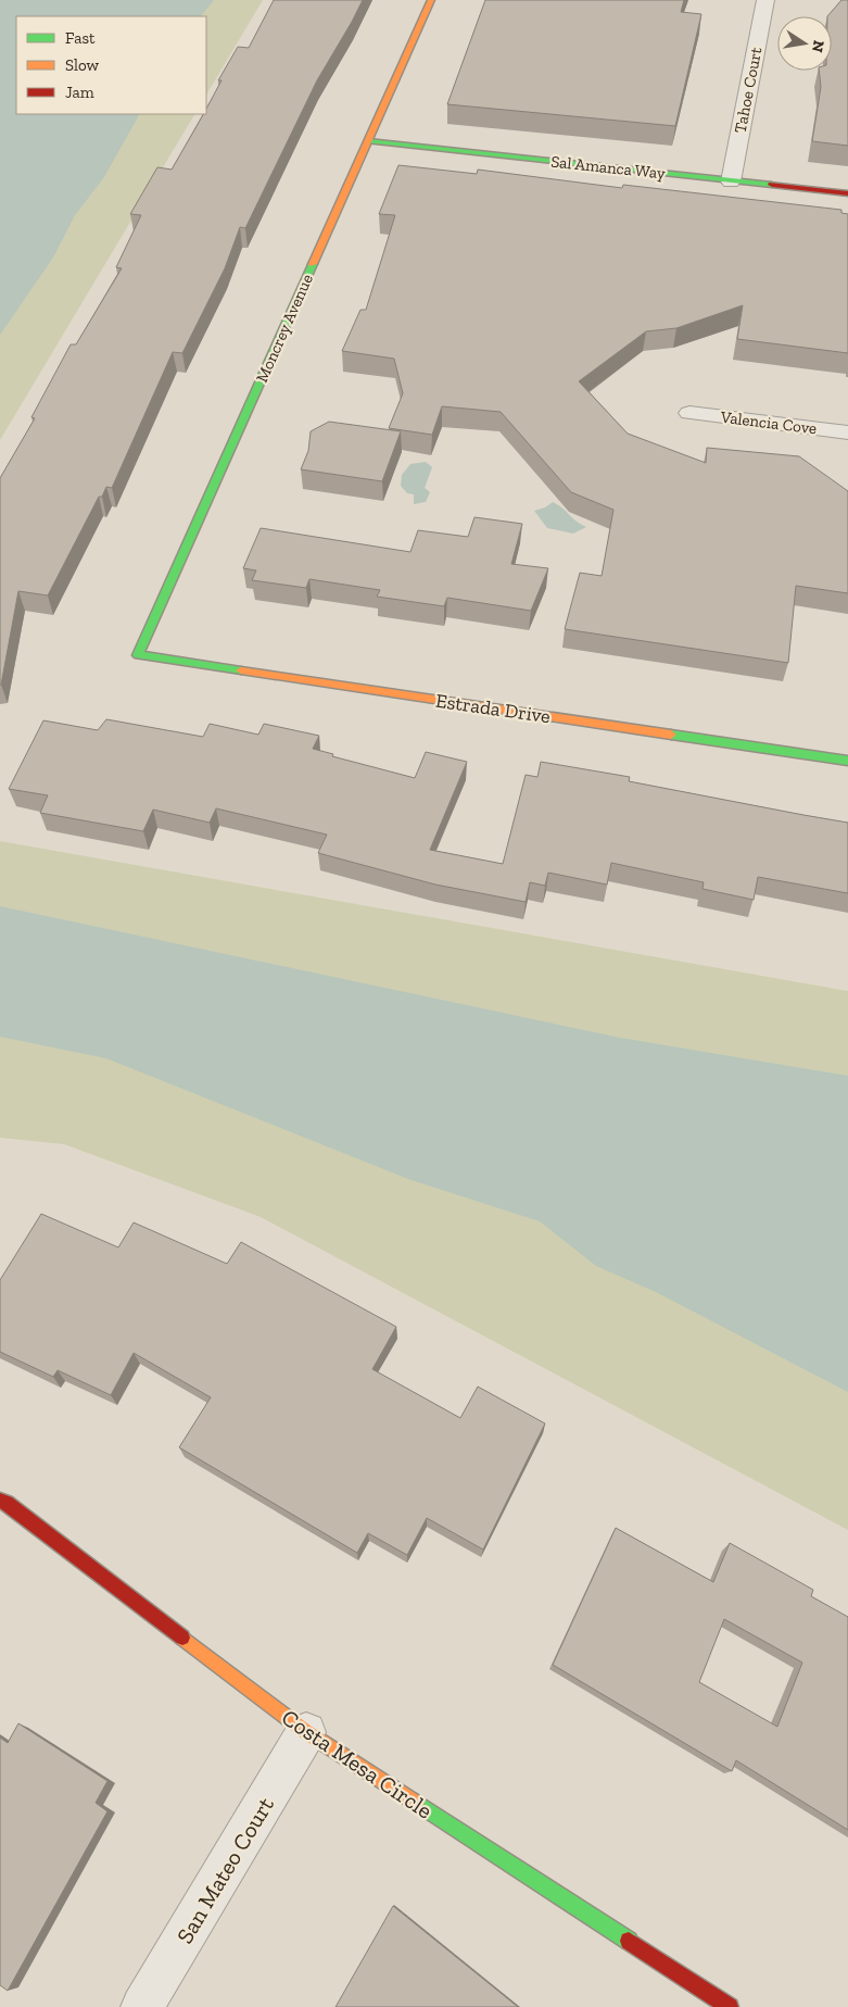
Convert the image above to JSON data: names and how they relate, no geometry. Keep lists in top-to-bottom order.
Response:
{
  "streets": {
    "street": [
      "Tahoe Court",
      "Sal Amanca Way",
      "Moncrey Avenue",
      "Valencia Cove",
      "Estrada Drive",
      "Costa Mesa Circle",
      "San Mateo Court"
    ]
  },
  "crossings": [
    ["Tahoe Court", "Sal Amanca Way"],
    ["Sal Amanca Way", "Moncrey Avenue"],
    ["Moncrey Avenue", "Estrada Drive"],
    ["Costa Mesa Circle", "San Mateo Court"]
  ],
  "legend": ["Fast", "Slow", "Jam"],
  "north": "right"
}
